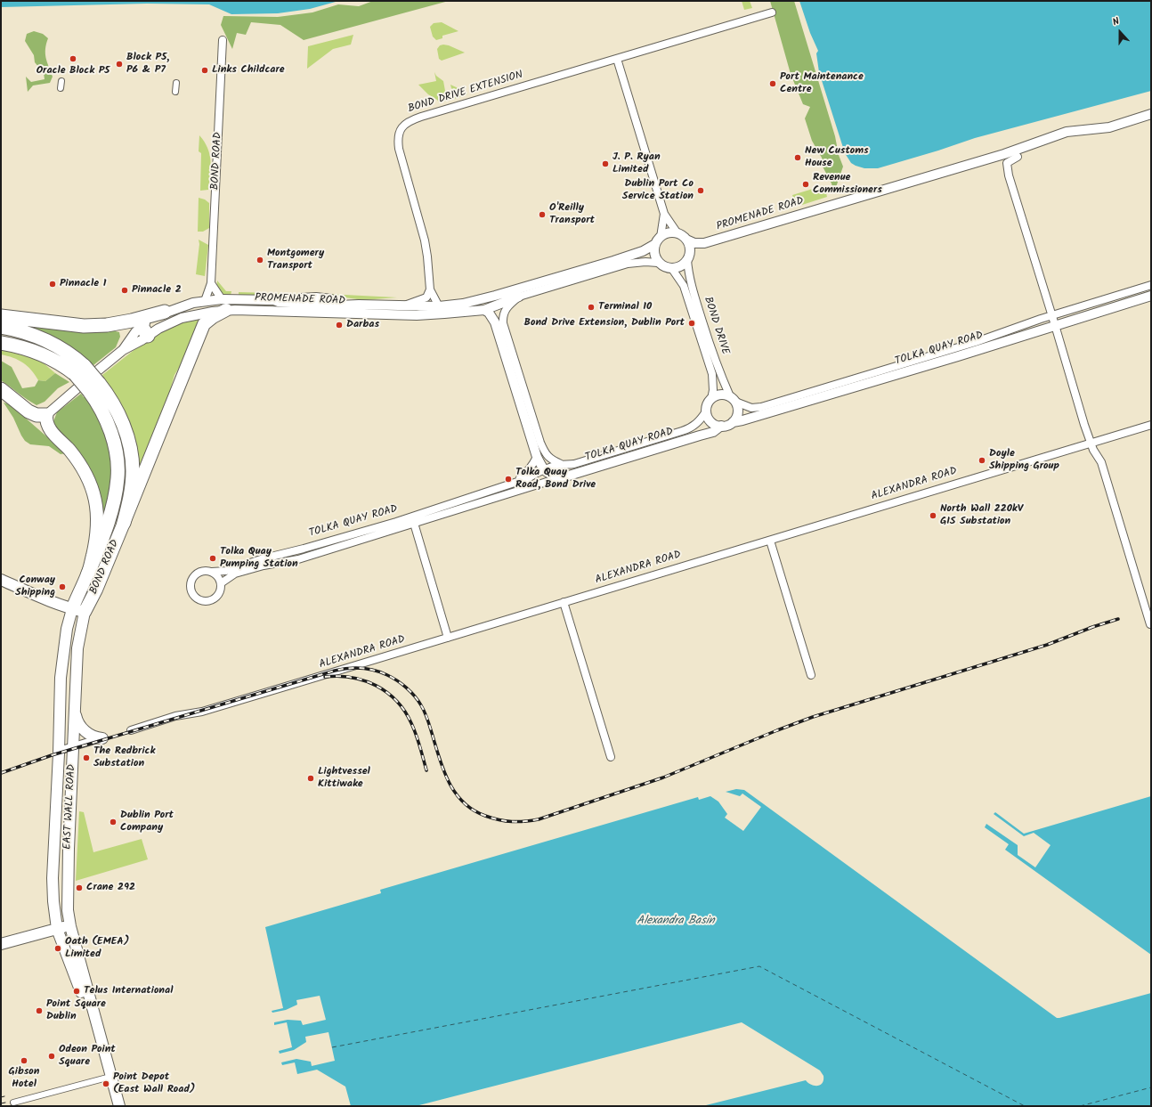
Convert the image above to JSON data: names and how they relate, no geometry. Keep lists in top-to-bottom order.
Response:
{
  "streets": {
    "highway": ["BOND ROAD"],
    "main road": ["EAST WALL ROAD"],
    "street": [
      "BOND DRIVE EXTENSION",
      "PROMENADE ROAD",
      "BOND DRIVE",
      "TOLKA QUAY ROAD",
      "ALEXANDRA ROAD"
    ]
  },
  "crossings": [
    ["BOND DRIVE EXTENSION", "PROMENADE ROAD"],
    ["BOND ROAD", "PROMENADE ROAD"],
    ["BOND ROAD", "EAST WALL ROAD"],
    ["PROMENADE ROAD", "BOND DRIVE"],
    ["BOND DRIVE", "TOLKA QUAY ROAD"]
  ],
  "water": ["Alexandra Basin"],
  "places": [
    "Oracle Block P5",
    "Block P5, P6 & P7",
    "Links Childcare",
    "Port Maintenance Centre",
    "New Customs House",
    "J. P. Ryan Limited",
    "Revenue Commissioners",
    "Dublin Port Co Service Station",
    "O'Reilly Transport",
    "Montgomery Transport",
    "Pinnacle 1",
    "Pinnacle 2",
    "Terminal 10",
    "Bond Drive Extension, Dublin Port",
    "Darbas",
    "Doyle Shipping Group",
    "Tolka Quay Road, Bond Drive",
    "North Wall 220kV GIS Substation",
    "Tolka Quay Pumping Station",
    "Conway Shipping",
    "The Redbrick Substation",
    "Lightvessel Kittiwake",
    "Dublin Port Company",
    "Crane 292",
    "Oath (EMEA) Limited",
    "Telus International",
    "Point Square Dublin",
    "Odeon Point Square",
    "Gibson Hotel",
    "Point Depot (East Wall Road)"
  ],
  "north": "top"
}
